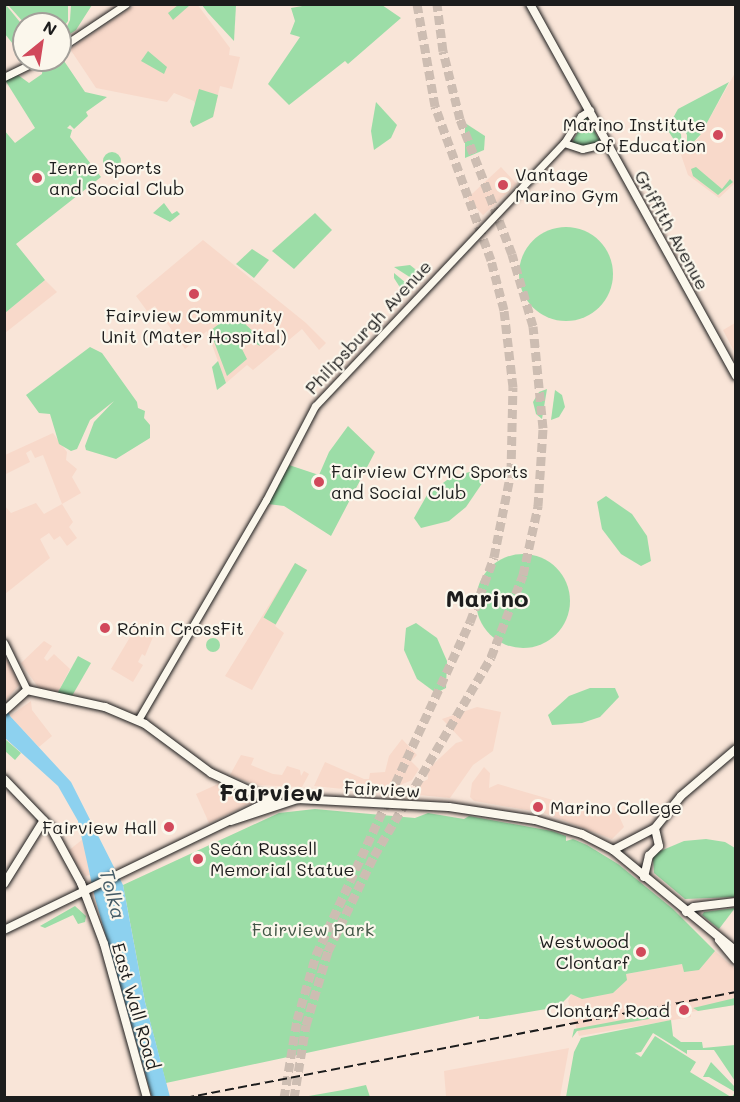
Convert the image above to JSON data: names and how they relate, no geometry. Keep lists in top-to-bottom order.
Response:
{
  "streets": {
    "main road": ["Griffith Avenue", "Fairview", "East Wall Road"],
    "street": ["Philipsburgh Avenue"]
  },
  "crossings": [
    ["Griffith Avenue", "Philipsburgh Avenue"],
    ["Fairview", "East Wall Road"]
  ],
  "districts": ["Marino", "Fairview"],
  "water": ["Tolka"],
  "parks": ["Fairview Park"],
  "places": [
    "Marino Institute of Education",
    "Ierne Sports and Social Club",
    "Vantage Marino Gym",
    "Fairview Community Unit (Mater Hospital)",
    "Fairview CYMC Sports and Social Club",
    "Rónin CrossFit",
    "Marino College",
    "Fairview Hall",
    "Seán Russell Memorial Statue",
    "Westwood Clontarf",
    "Clontarf Road"
  ],
  "north": "top right"
}
